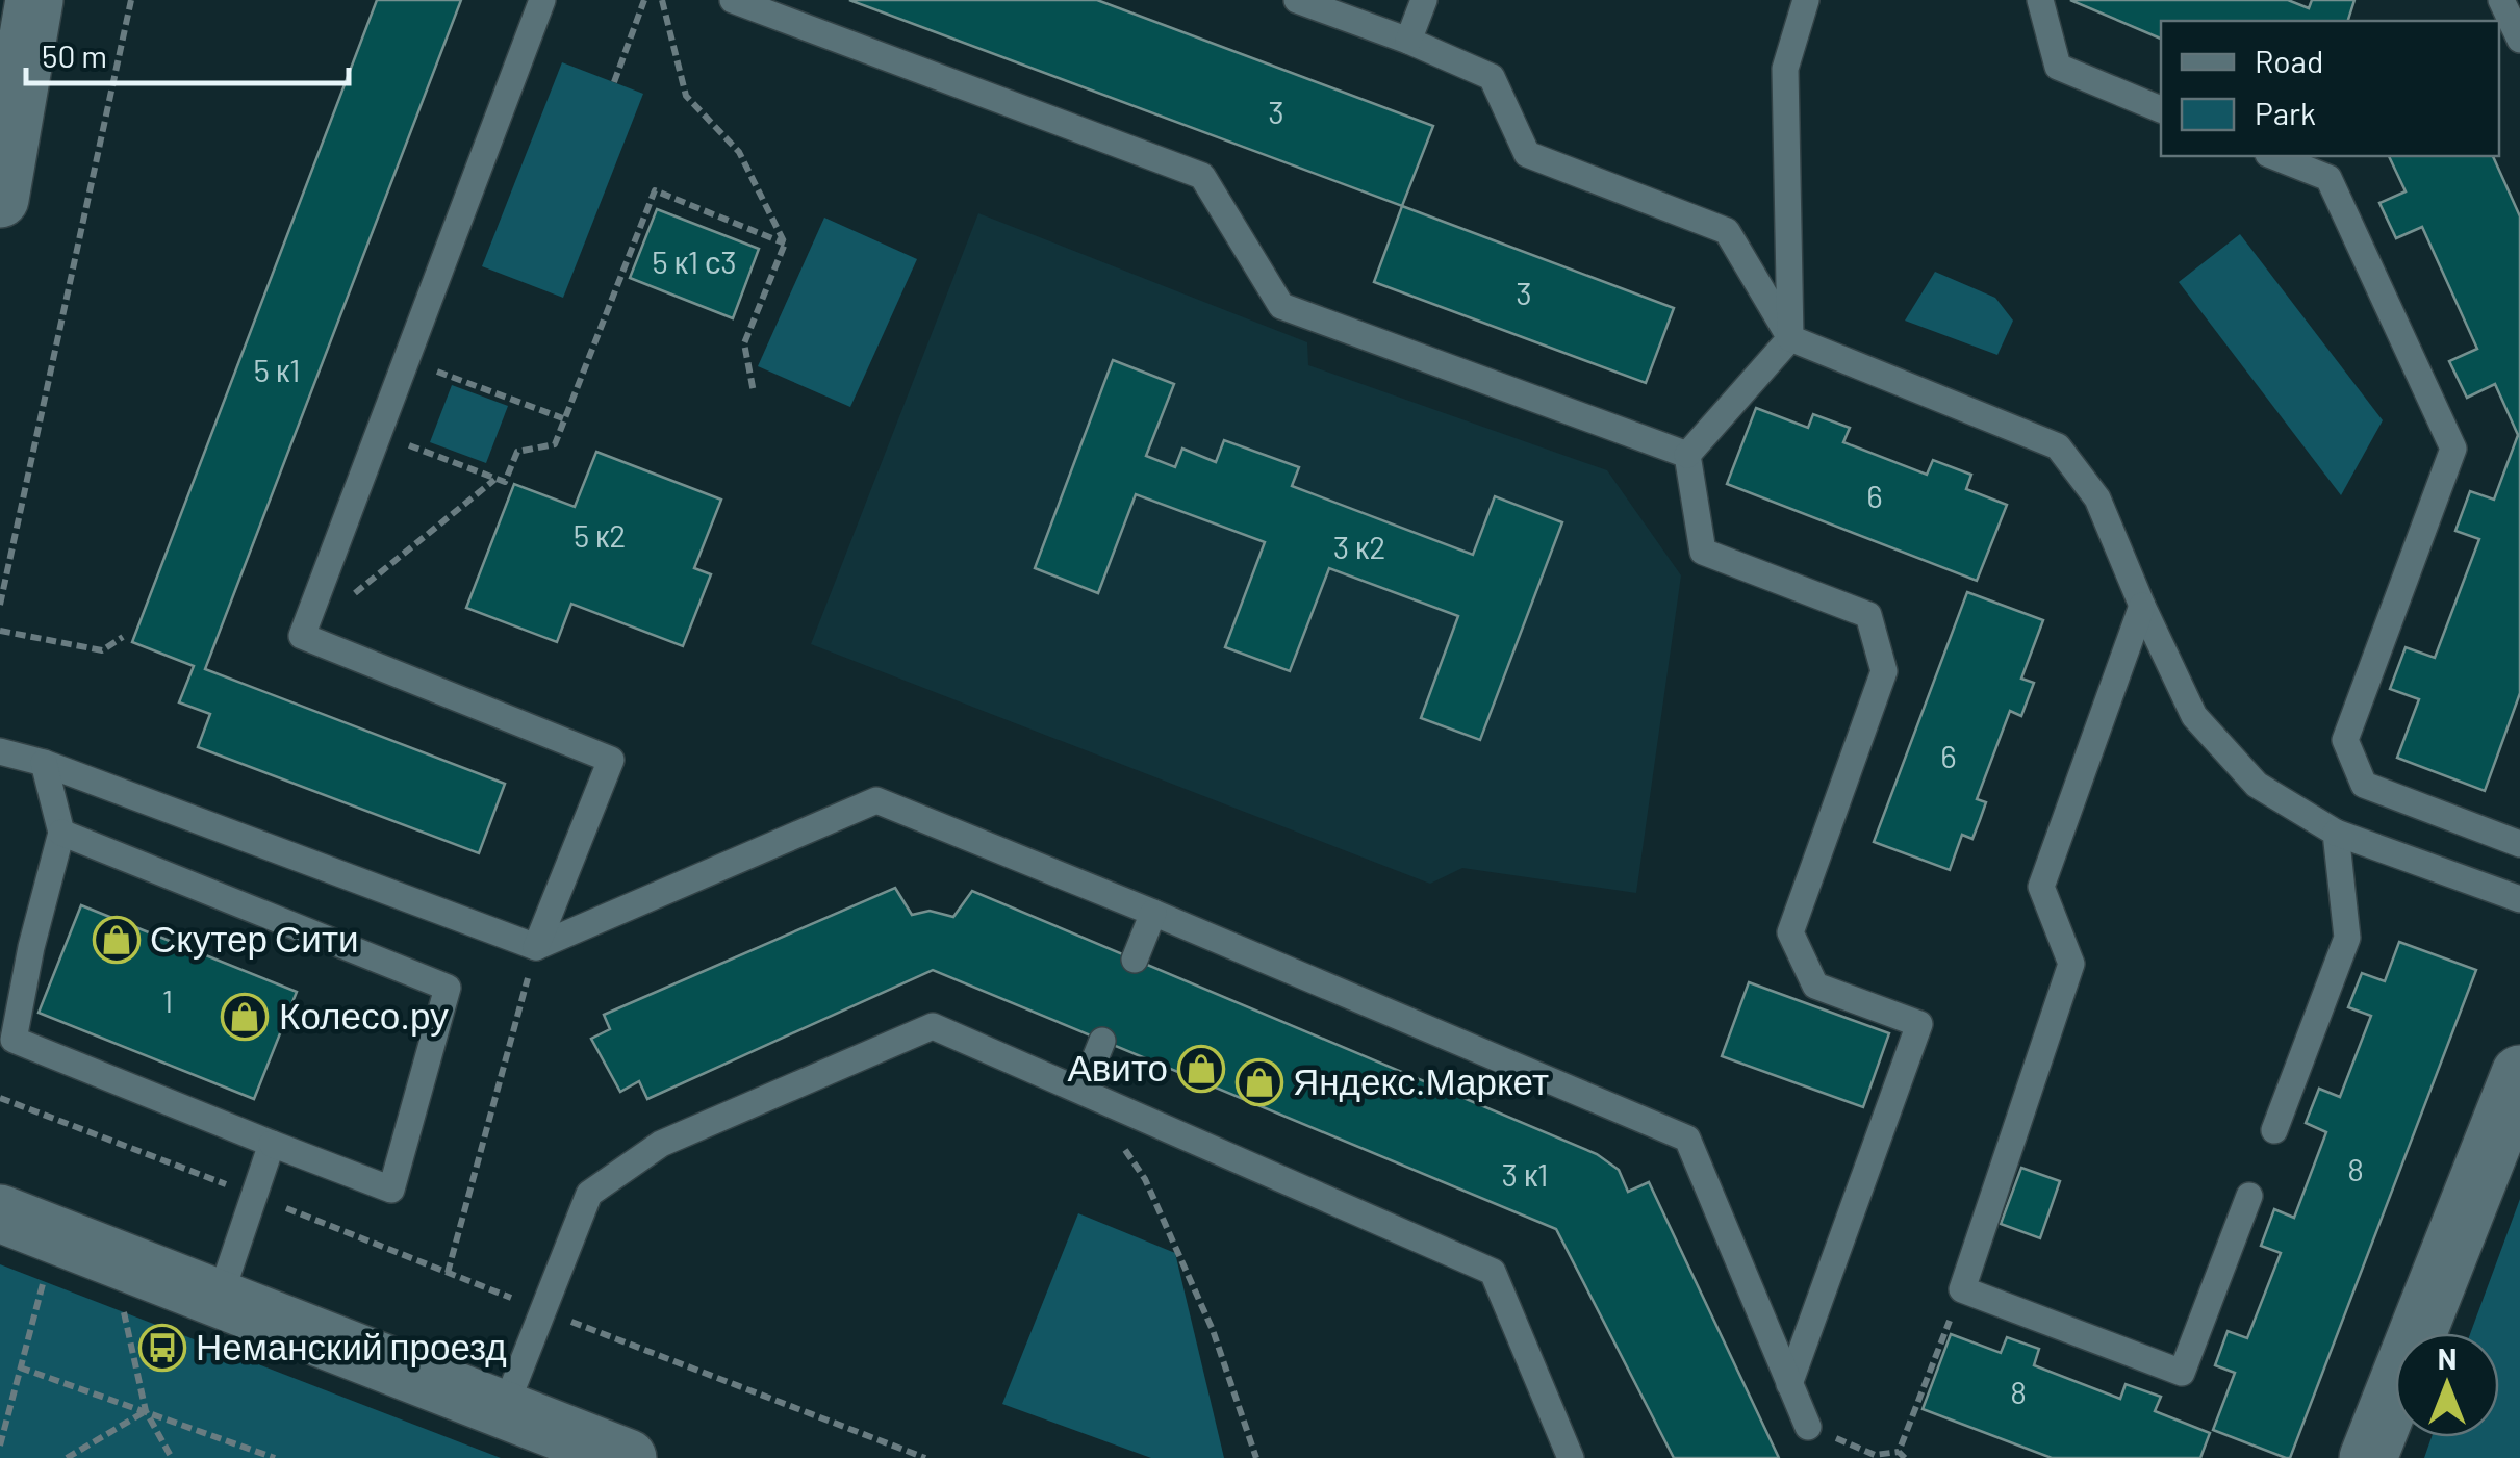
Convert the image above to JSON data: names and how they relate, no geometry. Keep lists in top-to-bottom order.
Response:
{
  "places": {
    "shop": [
      "Скутер Сити",
      "Колесо.ру",
      "Авито",
      "Яндекс.Маркет"
    ],
    "bus stop": ["Неманский проезд"]
  },
  "house_numbers": [
    "3",
    "5 к1 с3",
    "3",
    "5 к1",
    "6",
    "5 к2",
    "3 к2",
    "6",
    "1",
    "8",
    "3 к1",
    "8"
  ],
  "legend": ["Road", "Park"],
  "scale_bar": "50 m",
  "north": "top"
}
